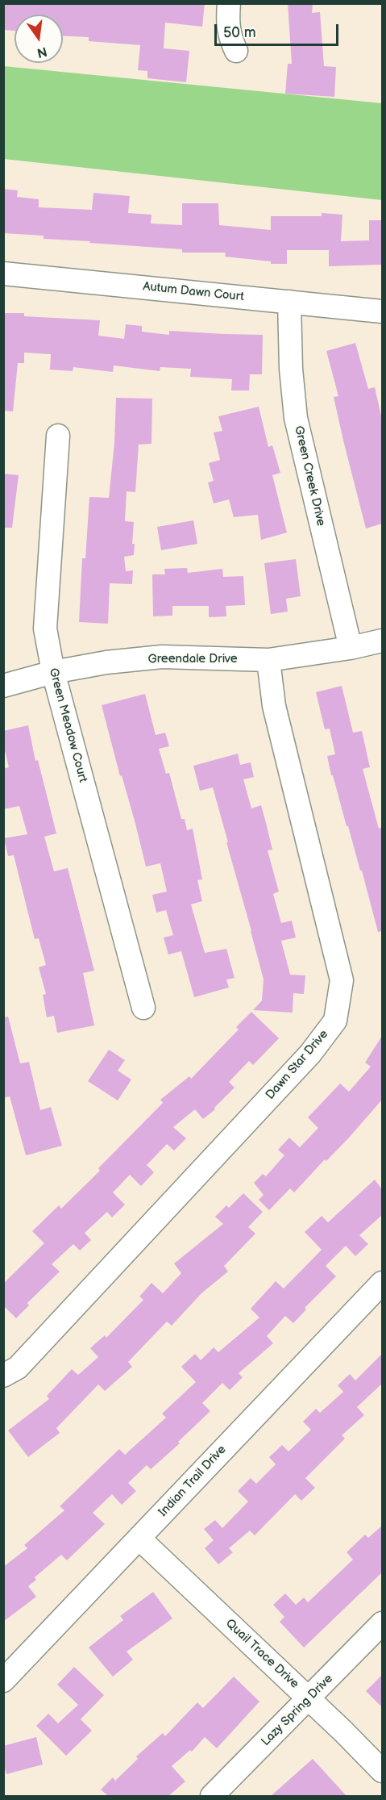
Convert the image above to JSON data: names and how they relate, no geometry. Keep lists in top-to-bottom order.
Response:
{
  "streets": {
    "street": [
      "Autum Dawn Court",
      "Green Creek Drive",
      "Greendale Drive",
      "Green Meadow Court",
      "Dawn Star Drive",
      "Indian Trail Drive",
      "Quail Trace Drive",
      "Lazy Spring Drive"
    ]
  },
  "crossings": [
    ["Autum Dawn Court", "Green Creek Drive"],
    ["Green Creek Drive", "Greendale Drive"],
    ["Greendale Drive", "Green Meadow Court"],
    ["Greendale Drive", "Dawn Star Drive"],
    ["Indian Trail Drive", "Quail Trace Drive"],
    ["Quail Trace Drive", "Lazy Spring Drive"]
  ],
  "scale_bar": "50 m",
  "north": "bottom"
}
